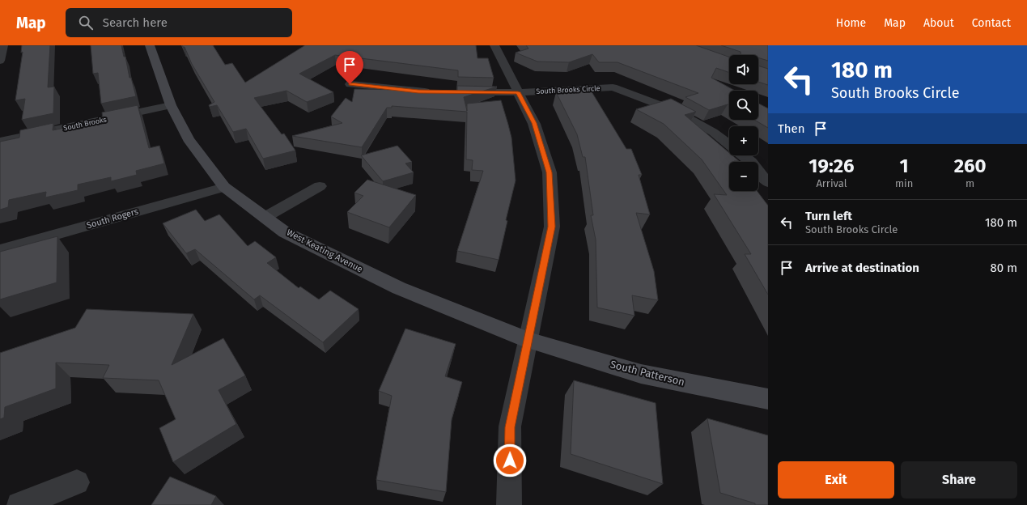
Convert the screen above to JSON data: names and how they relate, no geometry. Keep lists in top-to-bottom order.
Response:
{
  "streets": {
    "street": [
      "South Brooks Circle",
      "South Brooks",
      "South Rogers",
      "West Keating Avenue",
      "South Patterson"
    ]
  },
  "crossings": [
    ["South Brooks", "West Keating Avenue"],
    ["South Rogers", "West Keating Avenue"],
    ["West Keating Avenue", "South Patterson"]
  ],
  "page": {
    "header": "Map",
    "search": "Search here",
    "nav": [
      "Home",
      "Map",
      "About",
      "Contact"
    ],
    "turn": ["180 m", "South Brooks Circle"],
    "map_buttons": ["+", "−"],
    "then": "Then",
    "eta": [
      "19:26",
      "Arrival",
      "1",
      "min",
      "260",
      "m"
    ],
    "list": [
      {
        "name": "Turn left",
        "note": "South Brooks Circle",
        "value": "180 m"
      },
      {
        "name": "Arrive at destination",
        "value": "80 m"
      }
    ],
    "buttons": ["Exit", "Share"]
  }
}
